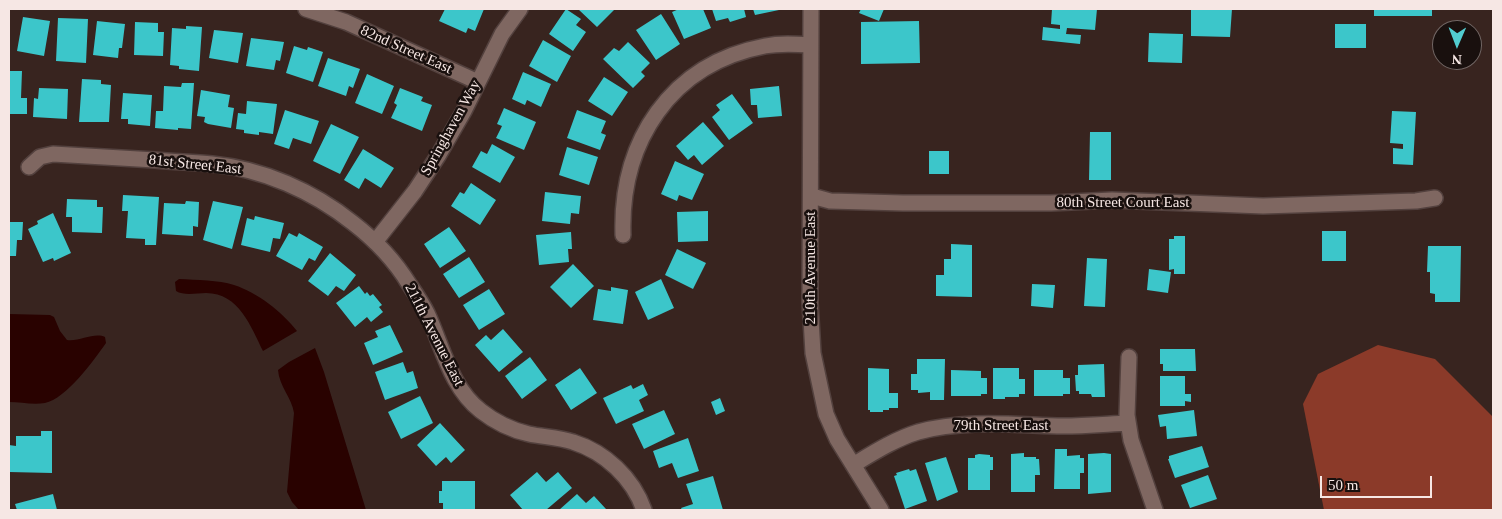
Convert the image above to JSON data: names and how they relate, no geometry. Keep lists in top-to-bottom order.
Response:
{
  "streets": {
    "street": [
      "82nd Street East",
      "Springhaven Way",
      "81st Street East",
      "80th Street Court East",
      "210th Avenue East",
      "211th Avenue East",
      "79th Street East"
    ]
  },
  "crossings": [
    ["82nd Street East", "Springhaven Way"],
    ["Springhaven Way", "81st Street East"],
    ["Springhaven Way", "211th Avenue East"],
    ["81st Street East", "211th Avenue East"],
    ["80th Street Court East", "210th Avenue East"],
    ["210th Avenue East", "79th Street East"]
  ],
  "scale_bar": "50 m",
  "north": "bottom"
}
